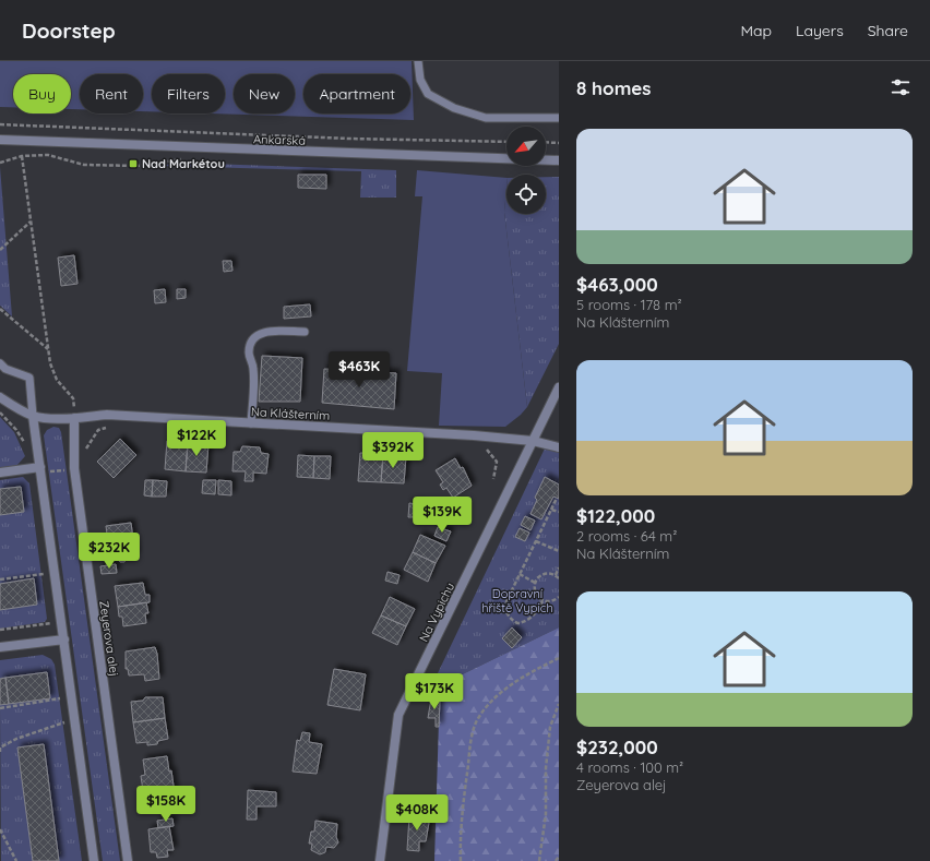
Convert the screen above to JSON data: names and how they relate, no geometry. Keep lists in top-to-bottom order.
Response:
{
  "streets": {
    "street": [
      "Ankarská",
      "Na Klášterním",
      "Na Vypichu",
      "Zeyerova alej"
    ]
  },
  "crossings": [
    ["Na Klášterním", "Na Vypichu"],
    ["Na Klášterním", "Zeyerova alej"]
  ],
  "parks": ["Dopravní hřiště Vypich"],
  "places": {
    "transit": ["Nad Markétou"]
  },
  "north": "bottom left",
  "page": {
    "header": "Doorstep",
    "nav": ["Map", "Layers", "Share"],
    "heading": "8 homes",
    "chip": [
      "Buy",
      "Rent",
      "Filters",
      "New",
      "Apartment"
    ],
    "list": [
      {
        "name": "$463,000",
        "note": "5 rooms · 178 m² · Na Klášterním"
      },
      {
        "name": "$122,000",
        "note": "2 rooms · 64 m² · Na Klášterním"
      },
      {
        "name": "$232,000",
        "note": "4 rooms · 100 m² · Zeyerova alej"
      }
    ],
    "price": [
      "$463K",
      "$122K",
      "$392K",
      "$139K",
      "$232K",
      "$173K",
      "$158K",
      "$408K"
    ]
  }
}
